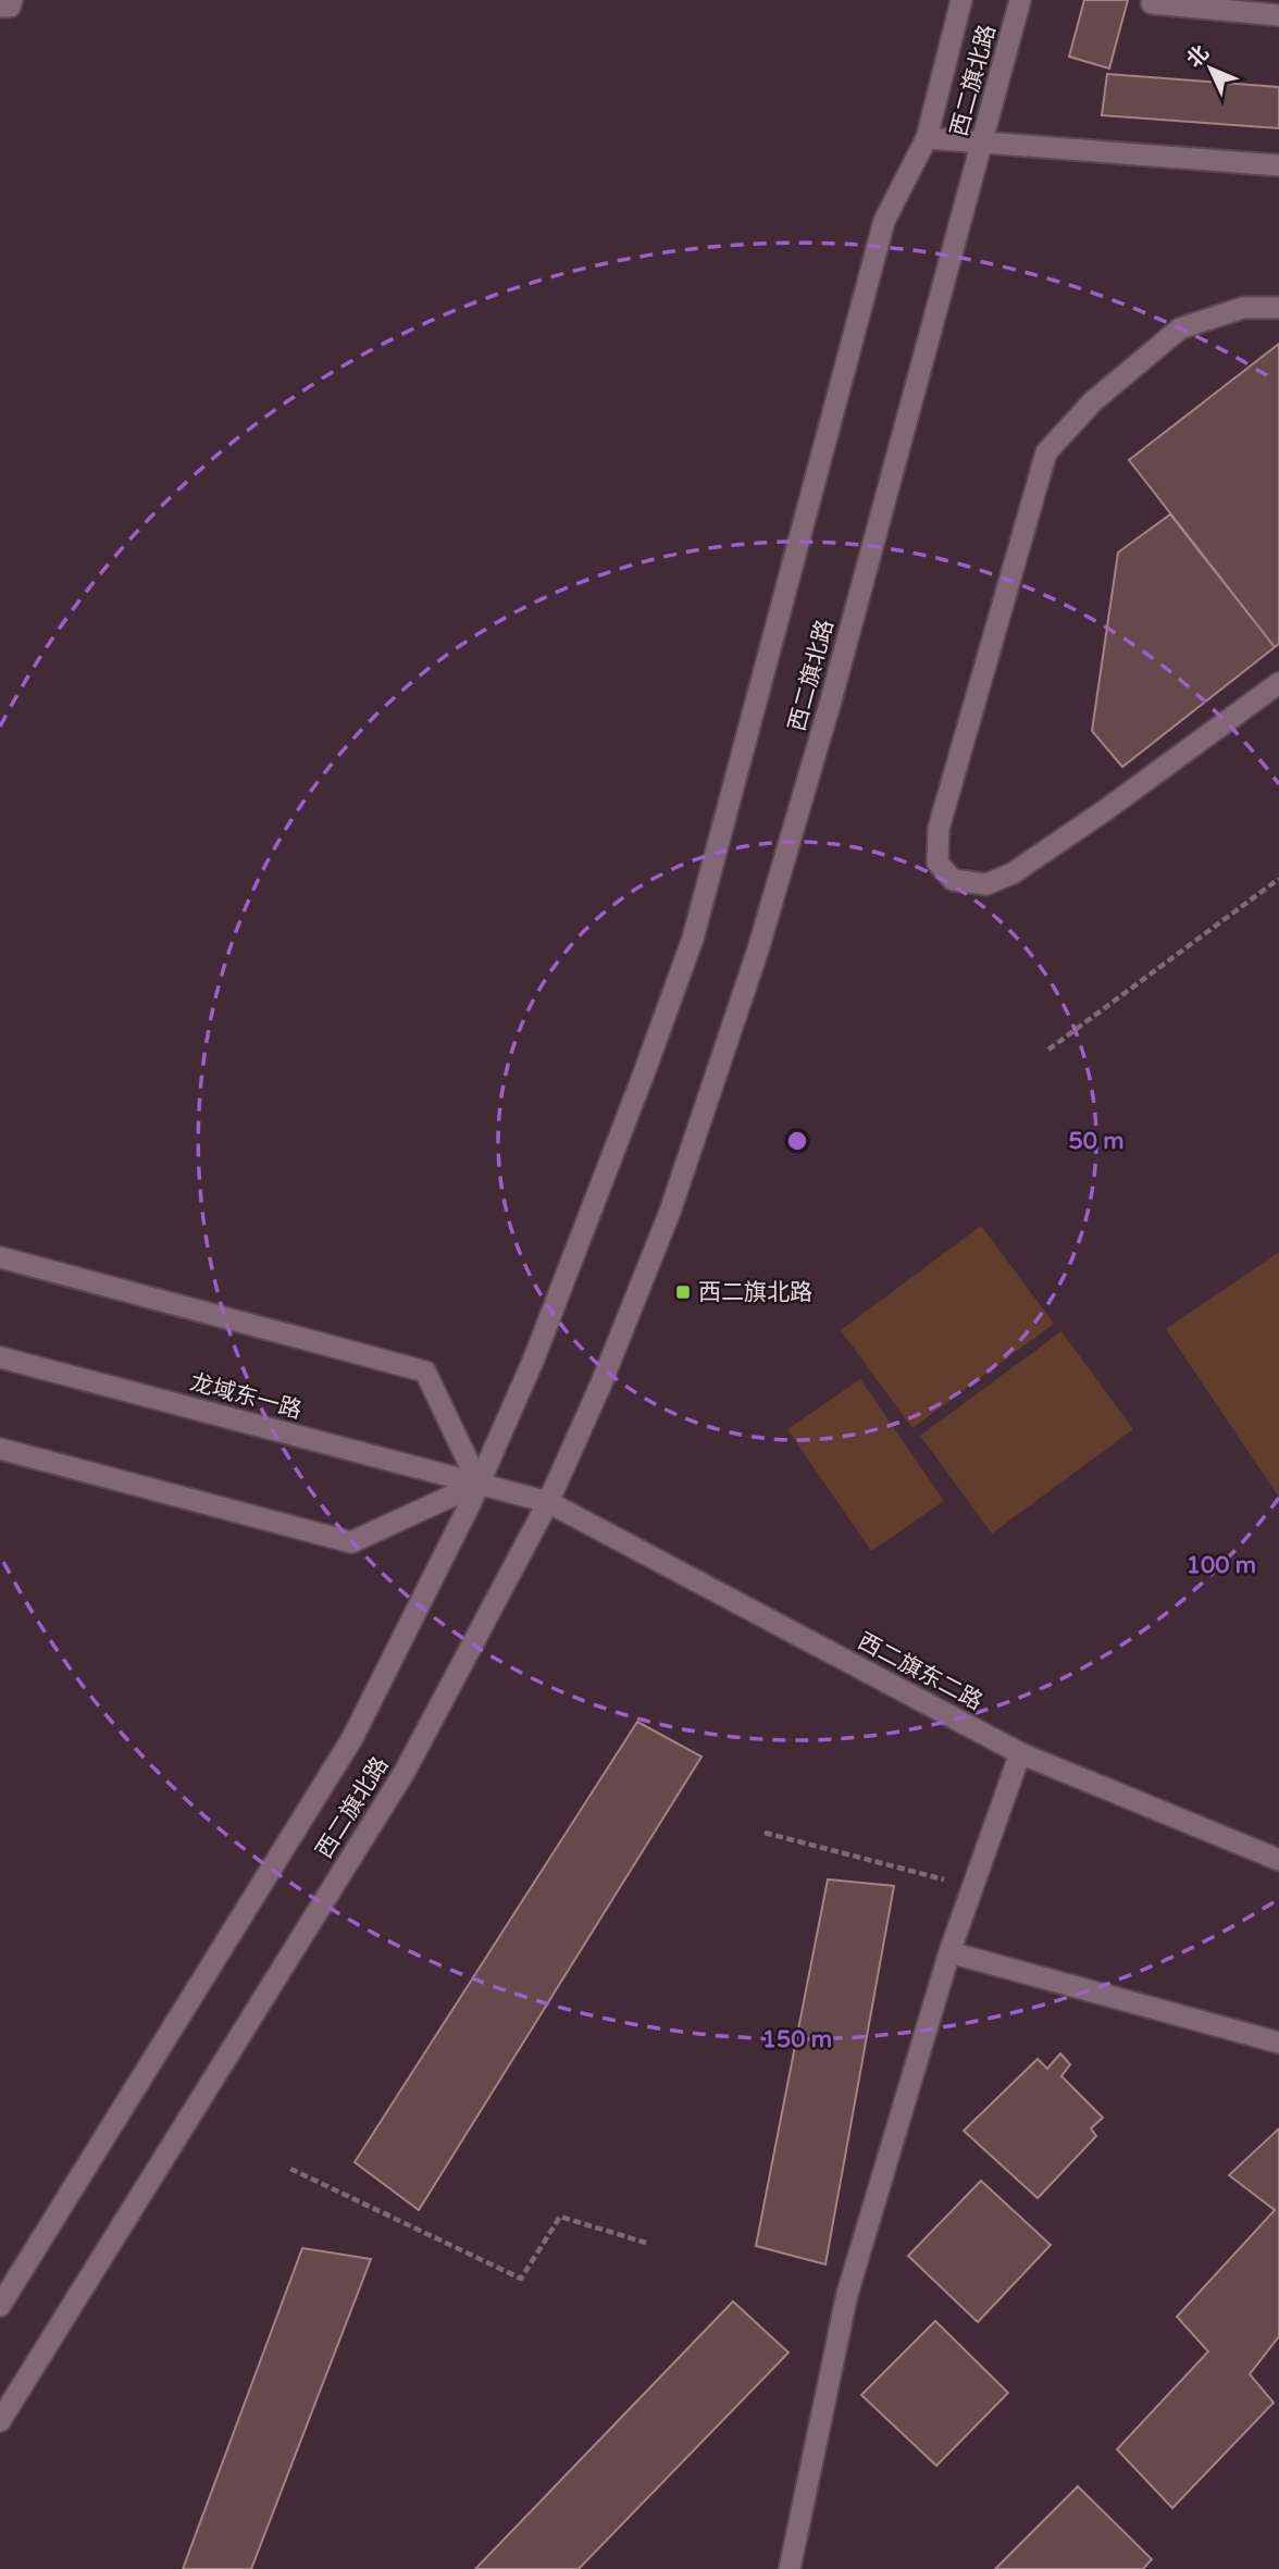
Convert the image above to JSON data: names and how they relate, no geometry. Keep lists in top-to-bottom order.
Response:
{
  "streets": {
    "main road": ["西二旗北路", "龙域东一路", "西二旗东二路"]
  },
  "crossings": [
    ["西二旗北路", "龙域东一路"],
    ["西二旗北路", "西二旗东二路"],
    ["龙域东一路", "西二旗东二路"]
  ],
  "places": {
    "transit": ["西二旗北路"]
  },
  "north": "top left",
  "rings": ["50 m", "100 m", "150 m"]
}
